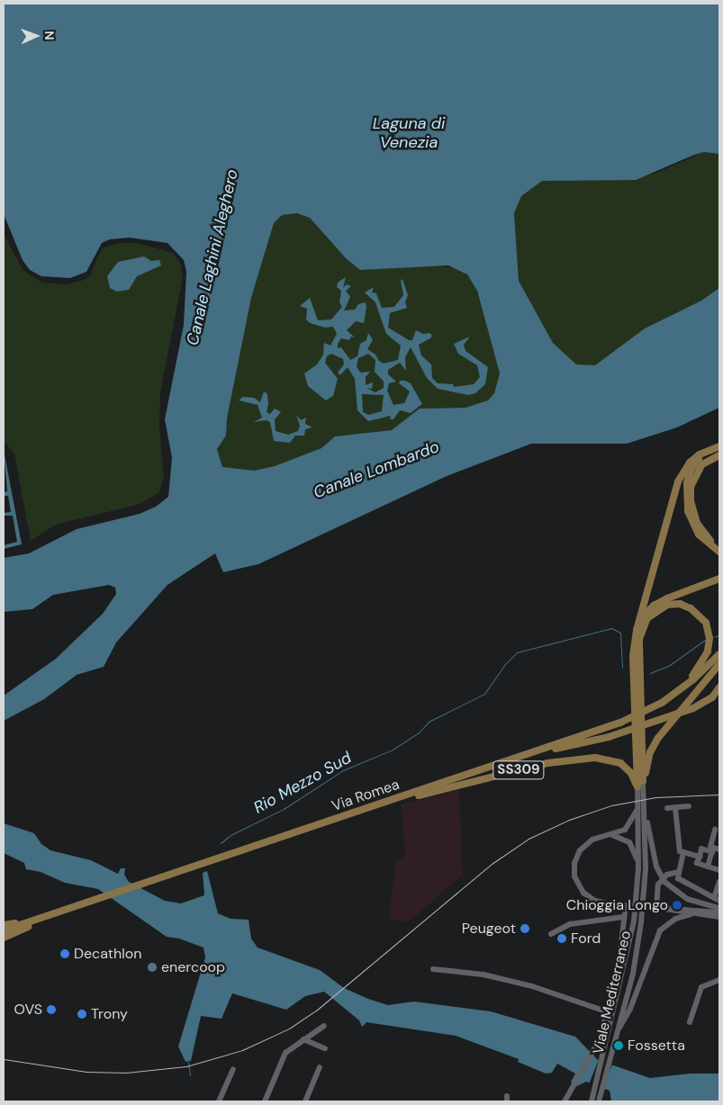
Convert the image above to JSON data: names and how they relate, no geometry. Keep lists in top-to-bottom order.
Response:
{
  "streets": {
    "main road": ["SS309", "Via Romea"],
    "street": ["Viale Mediterraneo"]
  },
  "crossings": [
    ["SS309", "Via Romea"],
    ["SS309", "Viale Mediterraneo"]
  ],
  "water": [
    "Laguna di Venezia",
    "Canale Laghini Aleghero",
    "Canale Lombardo",
    "Rio Mezzo Sud"
  ],
  "places": [
    "Chioggia Longo",
    "Peugeot",
    "Ford",
    "Decathlon",
    "enercoop",
    "OVS",
    "Trony",
    "Fossetta"
  ],
  "north": "right"
}
